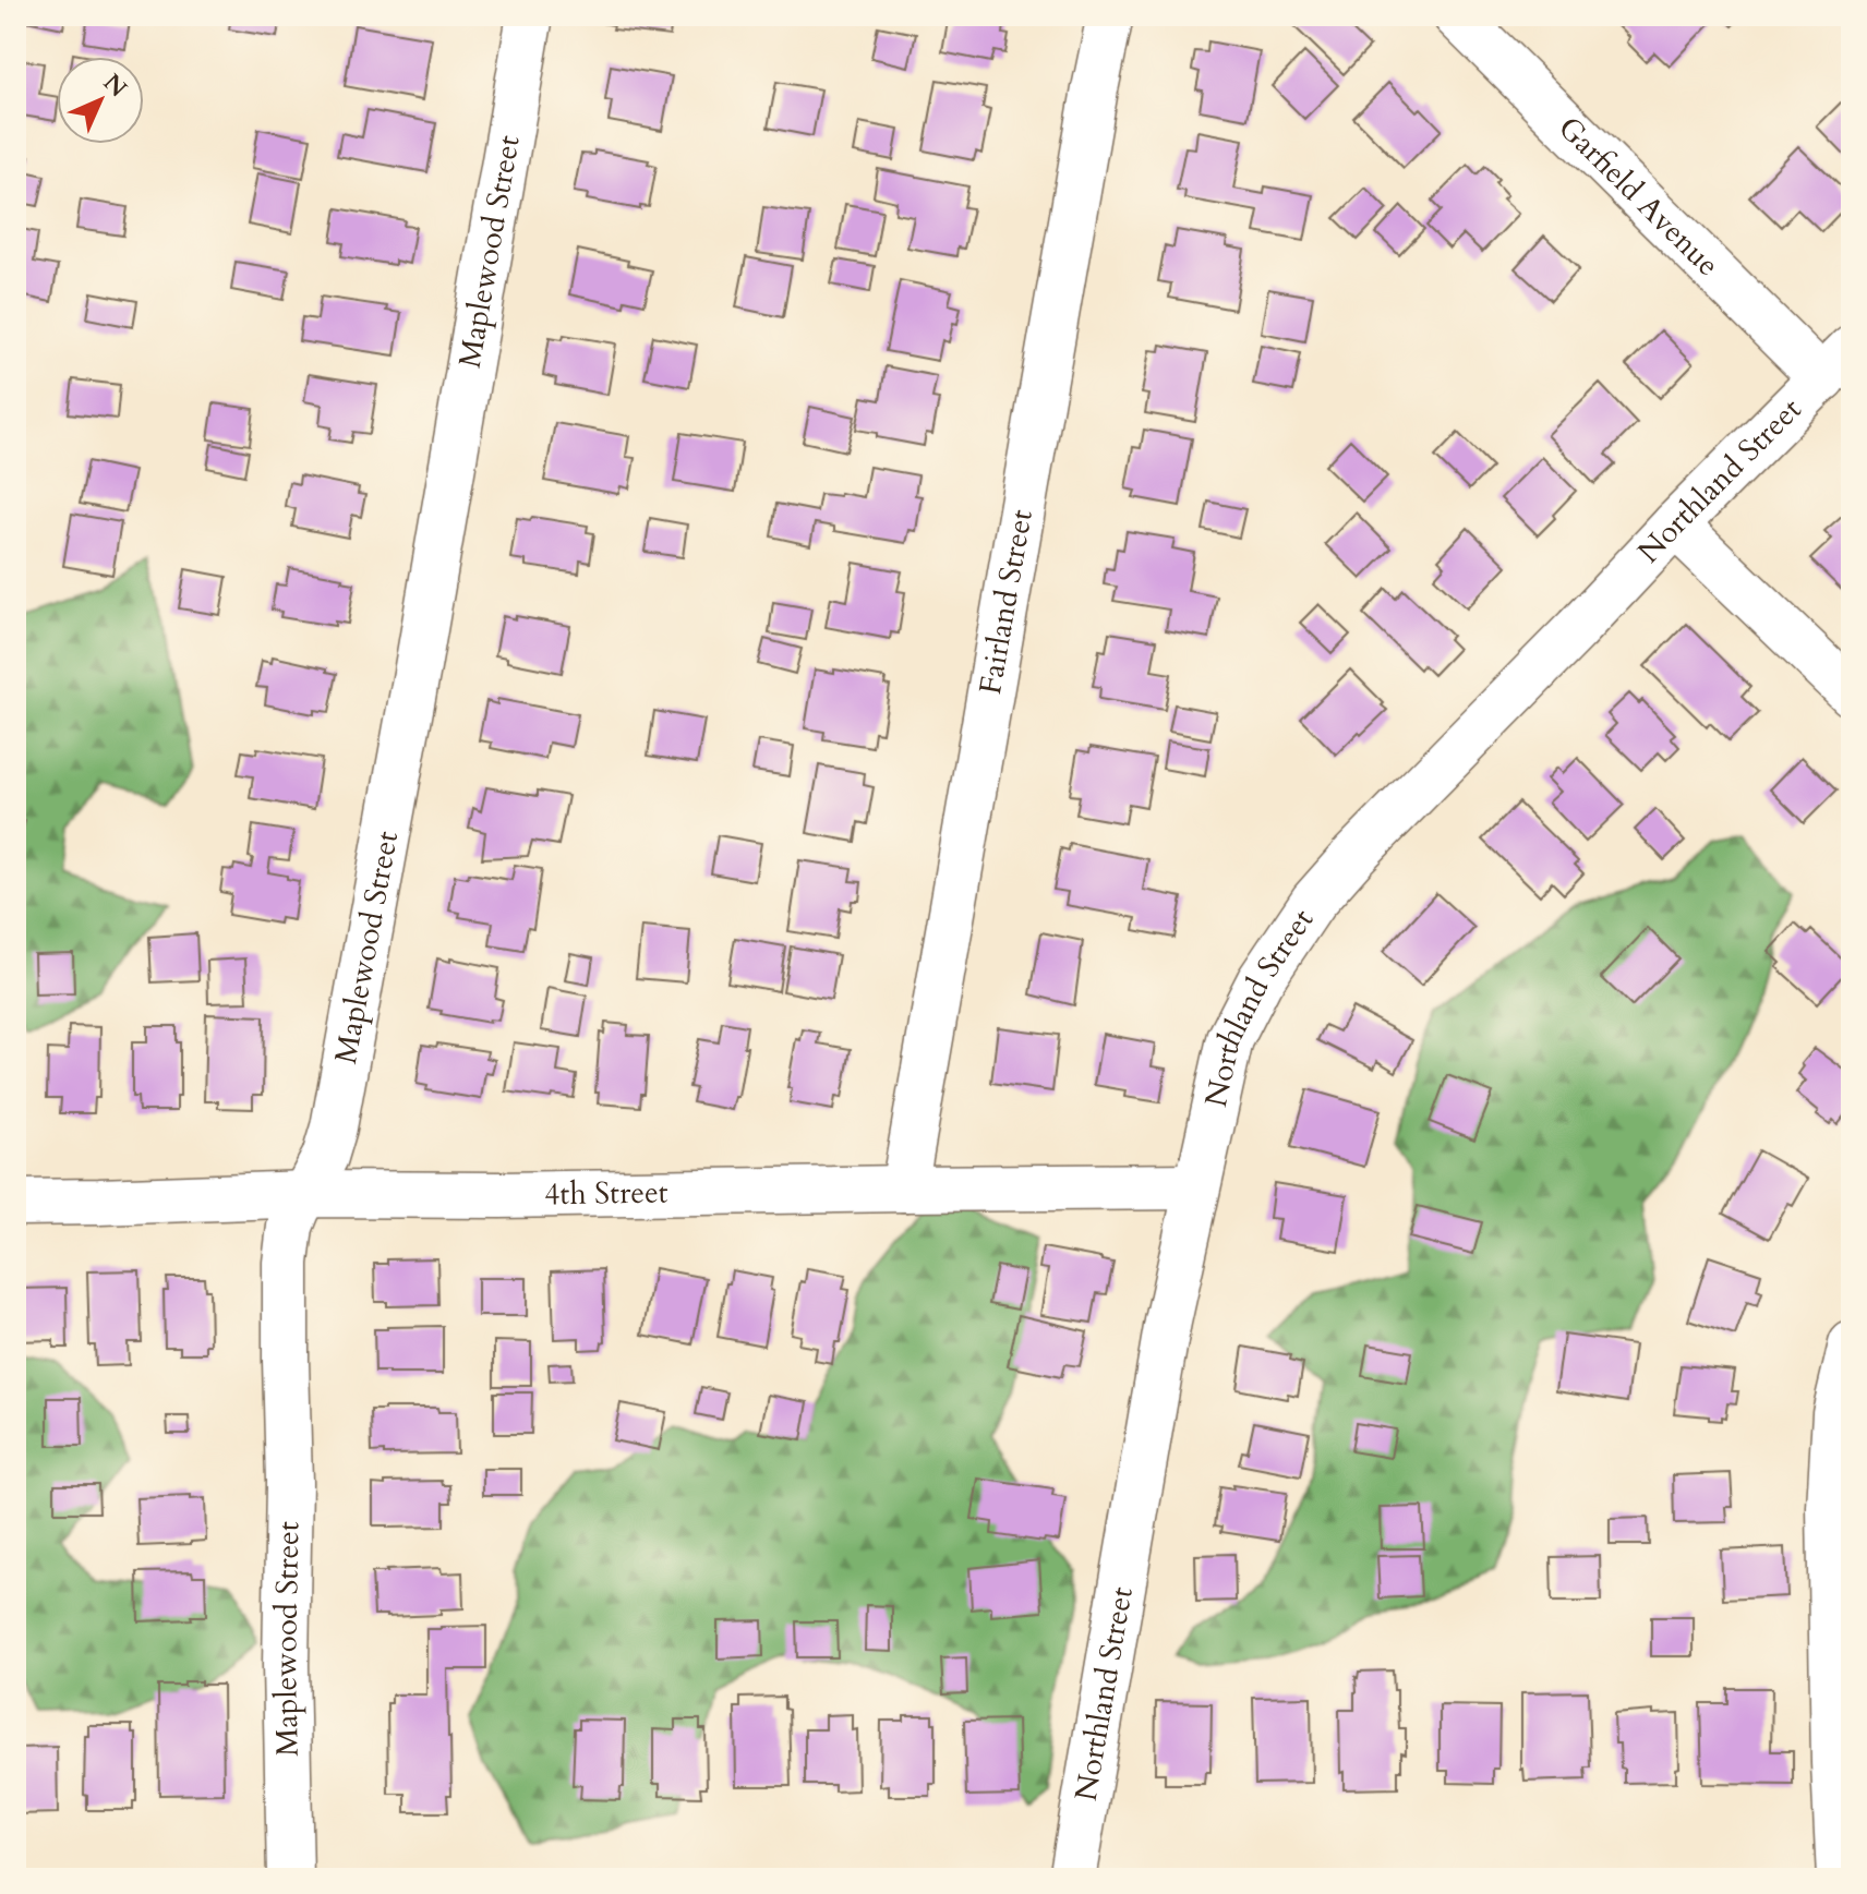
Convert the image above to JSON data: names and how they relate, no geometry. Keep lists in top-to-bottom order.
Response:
{
  "streets": {
    "street": [
      "Garfield Avenue",
      "Maplewood Street",
      "Northland Street",
      "Fairland Street",
      "4th Street"
    ]
  },
  "crossings": [
    ["Garfield Avenue", "Northland Street"],
    ["Maplewood Street", "4th Street"],
    ["Northland Street", "4th Street"],
    ["Fairland Street", "4th Street"]
  ],
  "north": "top right"
}
